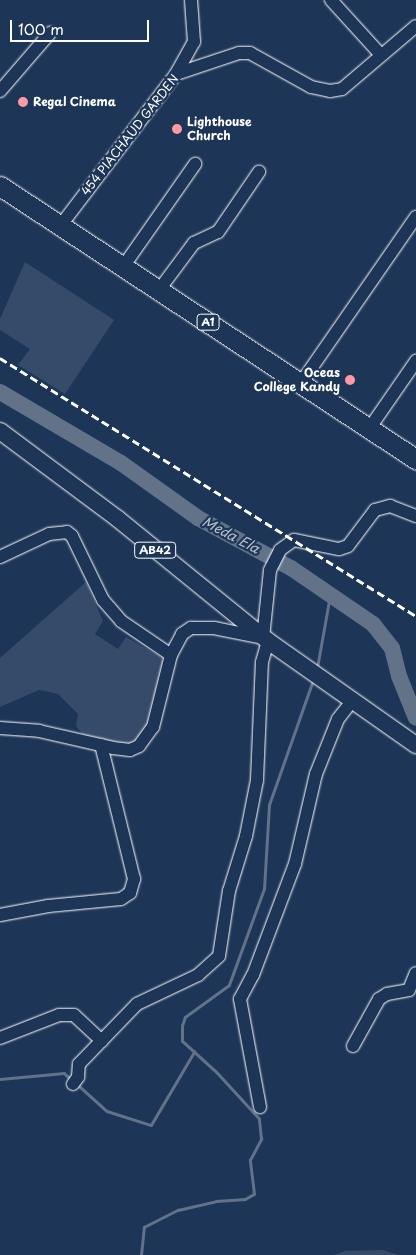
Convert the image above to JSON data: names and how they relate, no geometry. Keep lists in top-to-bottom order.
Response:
{
  "streets": {
    "highway": ["A1"],
    "main road": ["AB42"],
    "street": ["454 PIACHAUD GARDEN"]
  },
  "crossings": [
    ["454 PIACHAUD GARDEN", "A1"]
  ],
  "water": ["Meda Ela"],
  "places": ["Regal Cinema", "Lighthouse Church", "Oceas College Kandy"],
  "scale_bar": "100 m"
}
